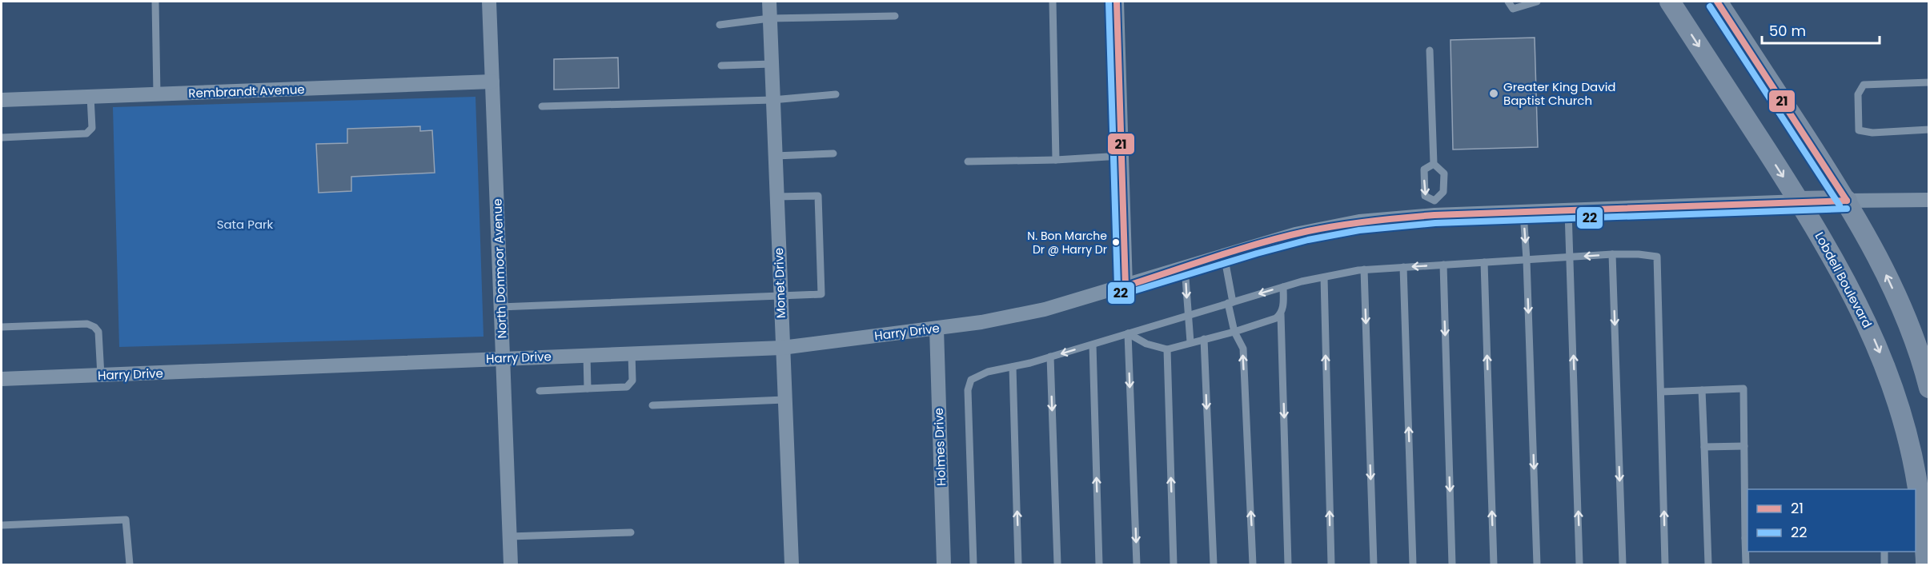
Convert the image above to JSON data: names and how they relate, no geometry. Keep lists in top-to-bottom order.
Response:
{
  "streets": {
    "main road": ["Lobdell Boulevard"],
    "street": [
      "Rembrandt Avenue",
      "North Donmoor Avenue",
      "Monet Drive",
      "Harry Drive",
      "Holmes Drive"
    ]
  },
  "crossings": [
    ["Rembrandt Avenue", "North Donmoor Avenue"],
    ["North Donmoor Avenue", "Harry Drive"],
    ["Lobdell Boulevard", "Harry Drive"],
    ["Monet Drive", "Harry Drive"],
    ["Harry Drive", "Holmes Drive"]
  ],
  "parks": ["Sata Park"],
  "places": ["Greater King David Baptist Church", "N. Bon Marche Dr @ Harry Dr"],
  "lines": ["transit line 21", "transit line 22"],
  "legend": ["21", "22"],
  "scale_bar": "50 m"
}
